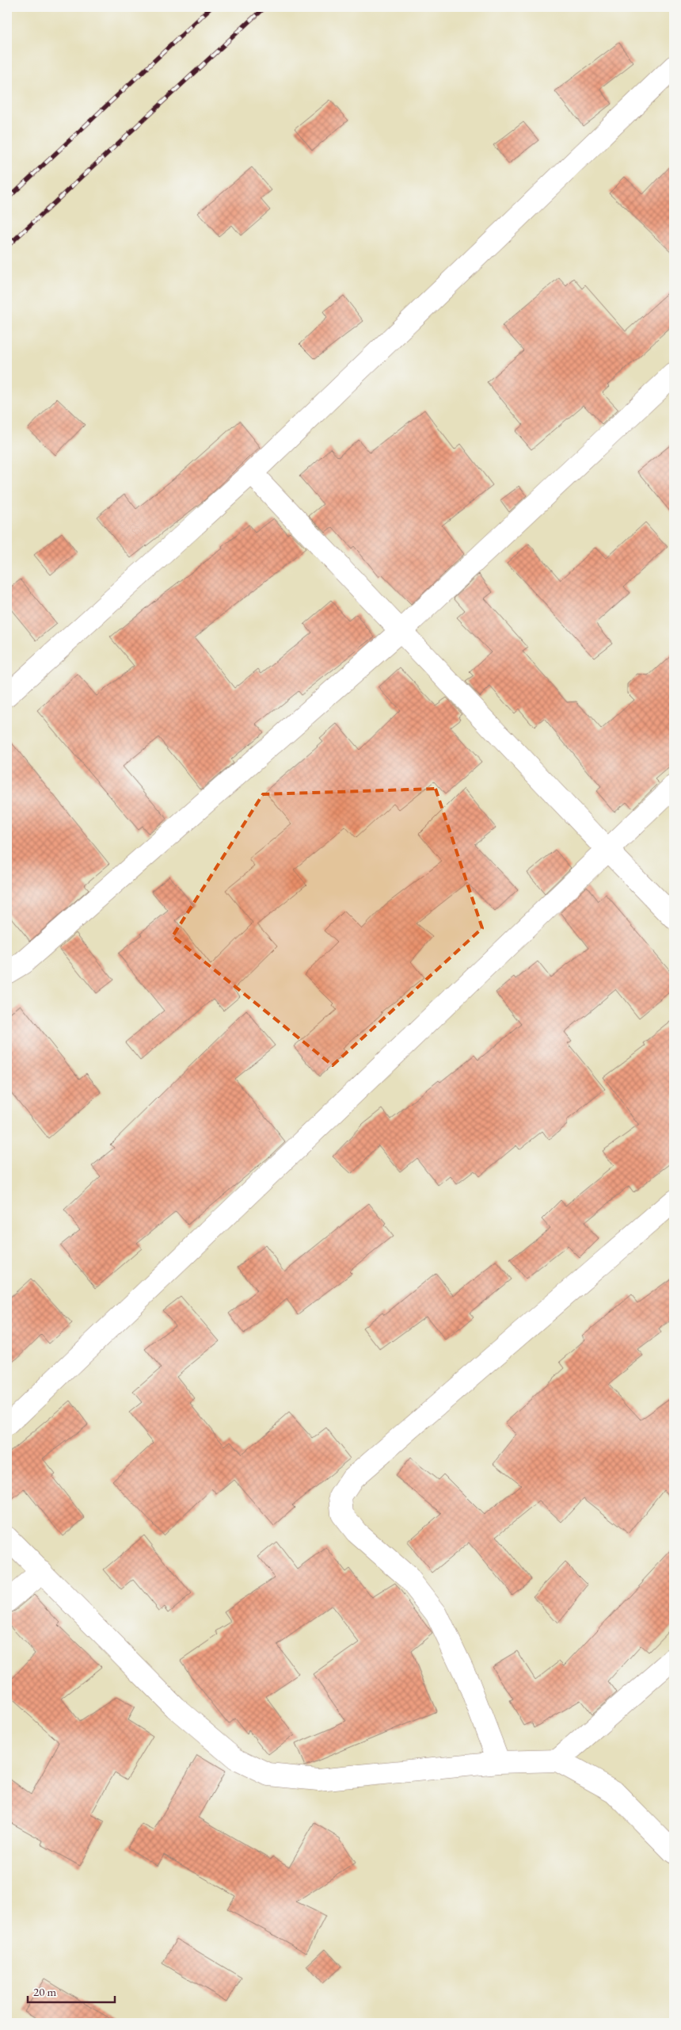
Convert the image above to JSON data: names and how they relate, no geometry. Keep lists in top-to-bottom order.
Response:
{
  "scale_bar": "20 m"
}
